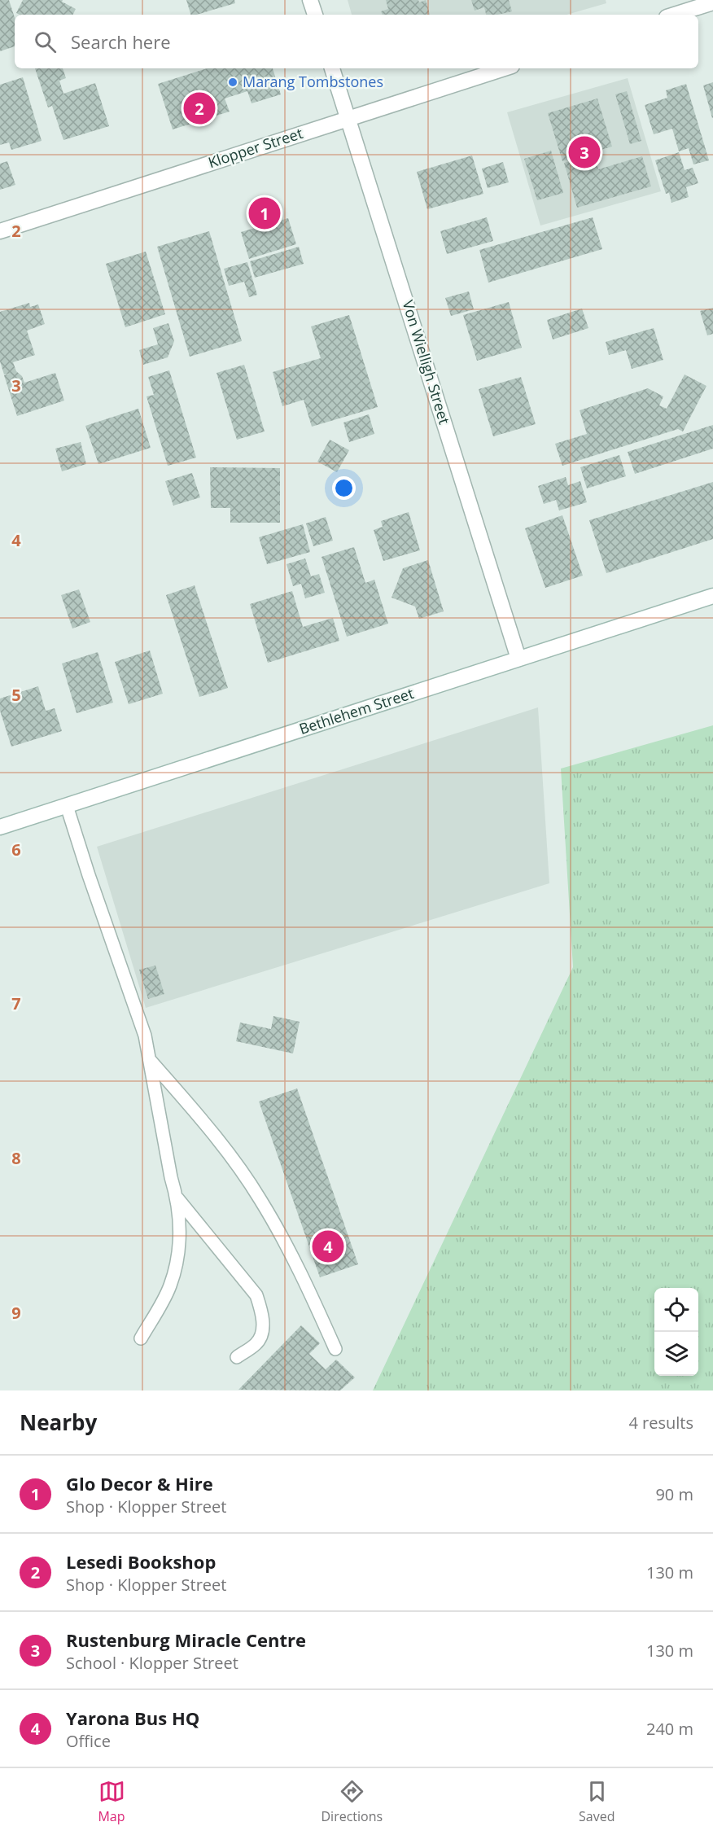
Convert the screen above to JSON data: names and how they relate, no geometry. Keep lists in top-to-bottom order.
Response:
{
  "streets": {
    "street": ["Klopper Street", "Von Wielligh Street", "Bethlehem Street"]
  },
  "crossings": [
    ["Klopper Street", "Von Wielligh Street"],
    ["Von Wielligh Street", "Bethlehem Street"]
  ],
  "places": ["Marang Tombstones"],
  "page": {
    "search": "Search here",
    "pins": [
      "2",
      "3",
      "1",
      "4"
    ],
    "heading": ["Nearby", "4 results"],
    "list": [
      {
        "mark": "1",
        "name": "Glo Decor & Hire",
        "note": "Shop · Klopper Street",
        "value": "90 m"
      },
      {
        "mark": "2",
        "name": "Lesedi Bookshop",
        "note": "Shop · Klopper Street",
        "value": "130 m"
      },
      {
        "mark": "3",
        "name": "Rustenburg Miracle Centre",
        "note": "School · Klopper Street",
        "value": "130 m"
      },
      {
        "mark": "4",
        "name": "Yarona Bus HQ",
        "note": "Office",
        "value": "240 m"
      }
    ],
    "nav": ["Map", "Directions", "Saved"]
  },
  "grid": {
    "rows": [
      "2",
      "3",
      "4",
      "5",
      "6",
      "7",
      "8",
      "9"
    ]
  }
}
